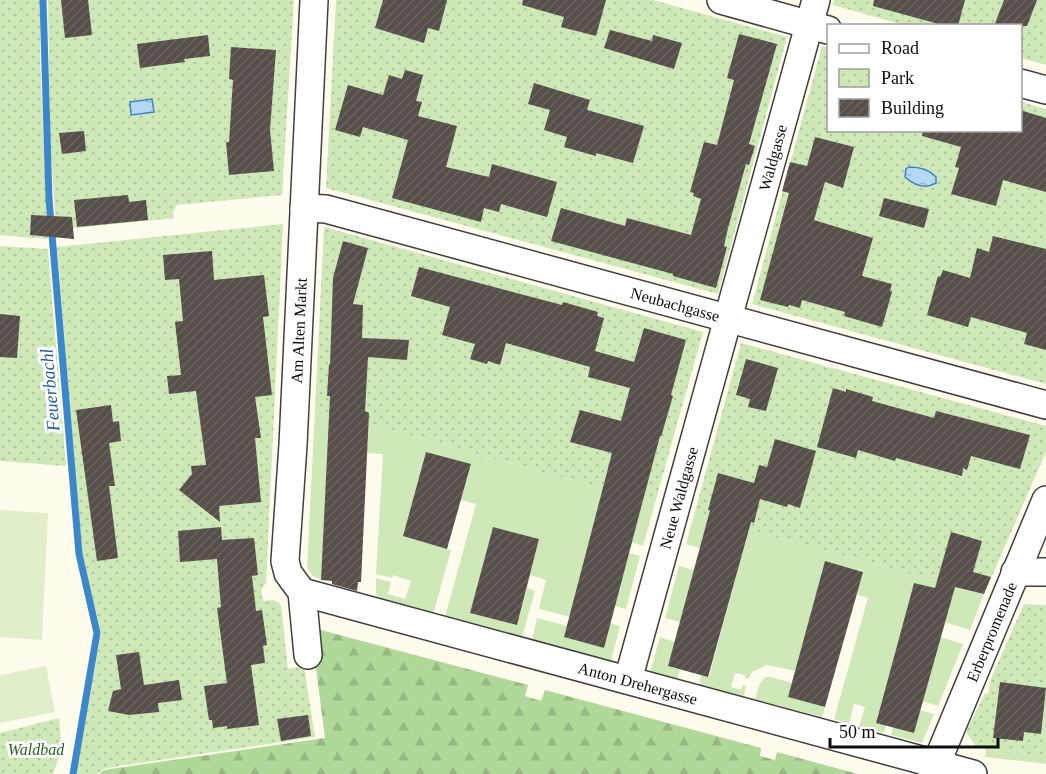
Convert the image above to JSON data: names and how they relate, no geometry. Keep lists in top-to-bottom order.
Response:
{
  "streets": {
    "street": [
      "Waldgasse",
      "Neubachgasse",
      "Am Alten Markt",
      "Neue Waldgasse",
      "Erberpromenade",
      "Anton Drehergasse"
    ]
  },
  "crossings": [
    ["Waldgasse", "Neubachgasse"],
    ["Waldgasse", "Neue Waldgasse"],
    ["Neubachgasse", "Am Alten Markt"],
    ["Neubachgasse", "Neue Waldgasse"],
    ["Am Alten Markt", "Anton Drehergasse"],
    ["Neue Waldgasse", "Anton Drehergasse"],
    ["Erberpromenade", "Anton Drehergasse"]
  ],
  "water": ["Feuerbachl"],
  "parks": ["Waldbad"],
  "legend": ["Road", "Park", "Building"],
  "scale_bar": "50 m"
}
